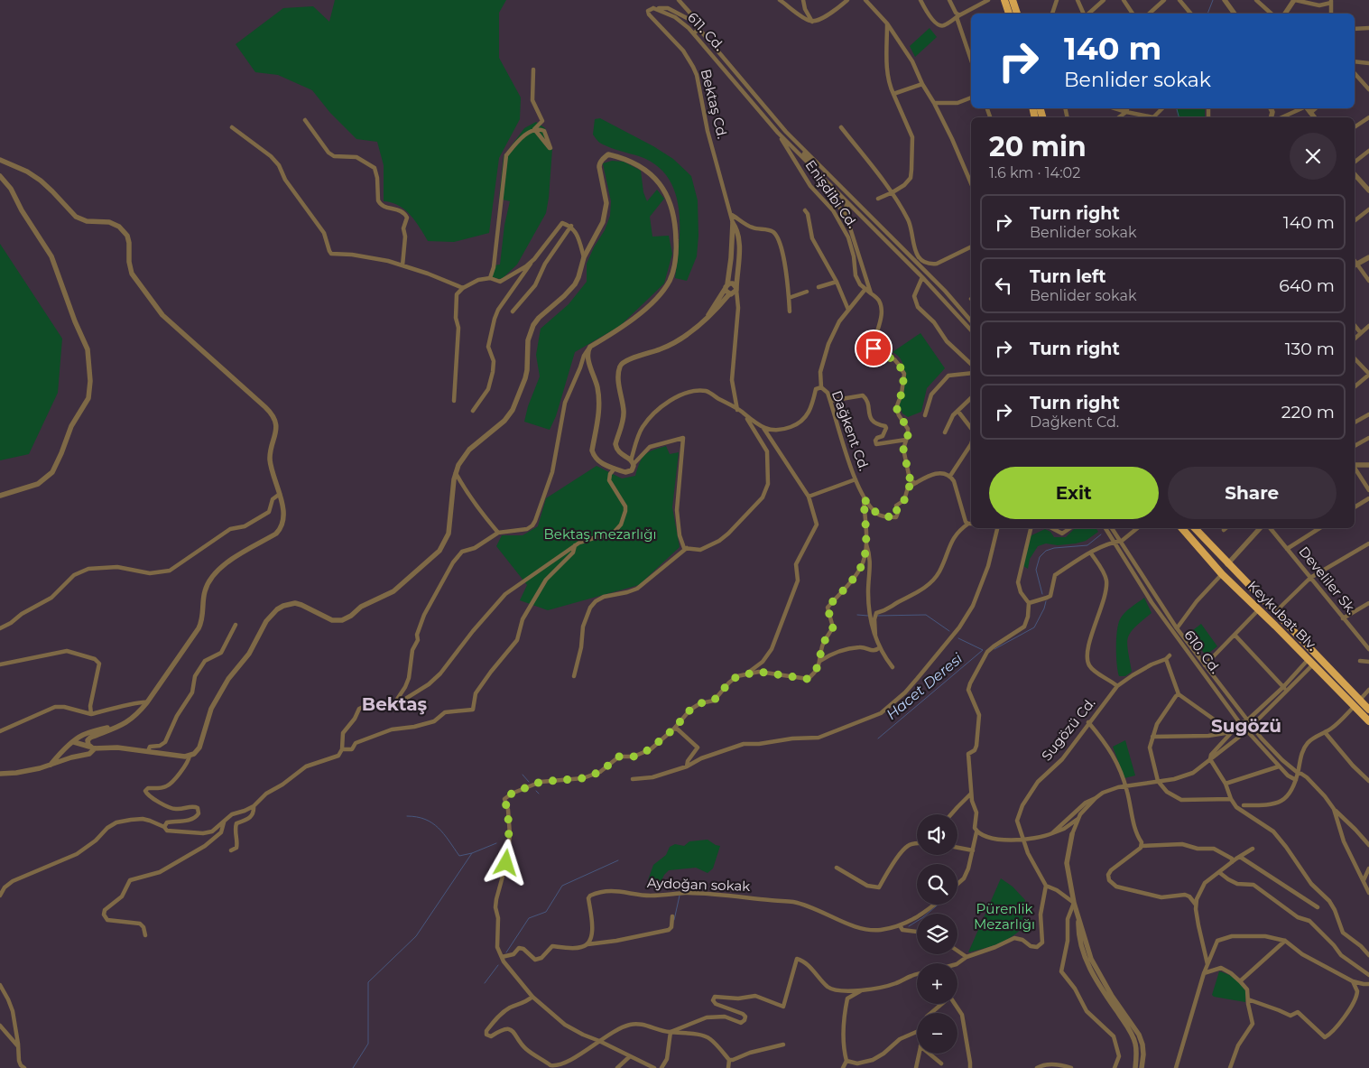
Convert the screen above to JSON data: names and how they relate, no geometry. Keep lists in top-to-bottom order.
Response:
{
  "streets": {
    "highway": ["Keykubat Blv."],
    "street": [
      "611. Cd.",
      "Bektaş Cd.",
      "Enişdibi Cd.",
      "Dağkent Cd.",
      "Develiler Sk.",
      "610. Cd.",
      "Sugözü Cd.",
      "Aydoğan sokak"
    ]
  },
  "crossings": [
    ["611. Cd.", "Bektaş Cd."],
    ["611. Cd.", "Enişdibi Cd."],
    ["Enişdibi Cd.", "Dağkent Cd."]
  ],
  "districts": ["Bektaş", "Sugözü"],
  "water": ["Hacet Deresi"],
  "parks": ["Bektaş mezarlığı", "Pürenlik Mezarlığı"],
  "page": {
    "turn": ["140 m", "Benlider sokak"],
    "heading": ["20 min", "1.6 km · 14:02"],
    "list": [
      {
        "name": "Turn right",
        "note": "Benlider sokak",
        "value": "140 m"
      },
      {
        "name": "Turn left",
        "note": "Benlider sokak",
        "value": "640 m"
      },
      {
        "name": "Turn right",
        "value": "130 m"
      },
      {
        "name": "Turn right",
        "note": "Dağkent Cd.",
        "value": "220 m"
      }
    ],
    "buttons": ["Exit", "Share"],
    "map_buttons": ["+", "−"]
  }
}
